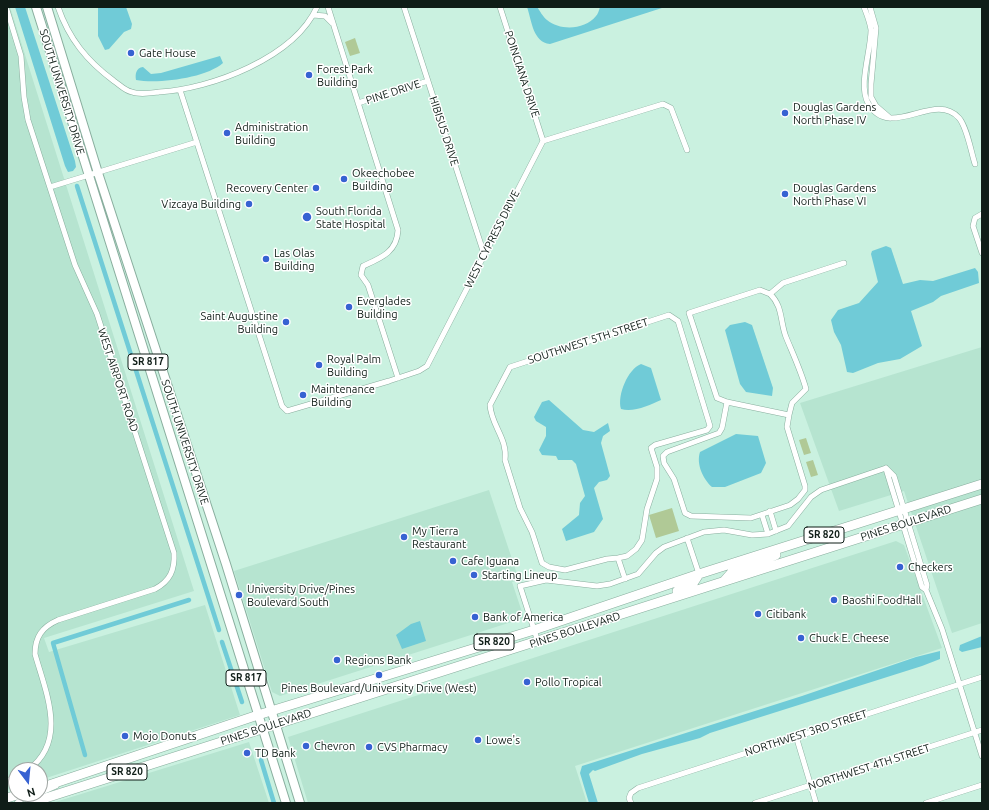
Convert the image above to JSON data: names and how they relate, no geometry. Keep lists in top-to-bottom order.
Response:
{
  "streets": {
    "highway": ["PINES BOULEVARD", "SR 820"],
    "main road": ["SOUTH UNIVERSITY DRIVE", "SR 817"],
    "street": [
      "POINCIANA DRIVE",
      "PINE DRIVE",
      "HIBISUS DRIVE",
      "WEST CYPRESS DRIVE",
      "SOUTHWEST 5TH STREET",
      "WEST AIRPORT ROAD",
      "NORTHWEST 3RD STREET",
      "NORTHWEST 4TH STREET"
    ]
  },
  "crossings": [
    ["POINCIANA DRIVE", "WEST CYPRESS DRIVE"],
    ["SOUTH UNIVERSITY DRIVE", "SR 817"],
    ["SOUTH UNIVERSITY DRIVE", "PINES BOULEVARD"],
    ["PINE DRIVE", "HIBISUS DRIVE"],
    ["HIBISUS DRIVE", "WEST CYPRESS DRIVE"],
    ["SR 817", "PINES BOULEVARD"]
  ],
  "places": [
    "Gate House",
    "Forest Park Building",
    "Douglas Gardens North Phase IV",
    "Administration Building",
    "Okeechobee Building",
    "Recovery Center",
    "Douglas Gardens North Phase VI",
    "Vizcaya Building",
    "South Florida State Hospital",
    "Las Olas Building",
    "Everglades Building",
    "Saint Augustine Building",
    "Royal Palm Building",
    "Maintenance Building",
    "My Tierra Restaurant",
    "Cafe Iguana",
    "Checkers",
    "Starting Lineup",
    "University Drive/Pines Boulevard South",
    "Baoshi FoodHall",
    "Citibank",
    "Bank of America",
    "Chuck E. Cheese",
    "Regions Bank",
    "Pines Boulevard/University Drive (West)",
    "Pollo Tropical",
    "Mojo Donuts",
    "Lowe's",
    "Chevron",
    "CVS Pharmacy",
    "TD Bank"
  ],
  "north": "bottom"
}
